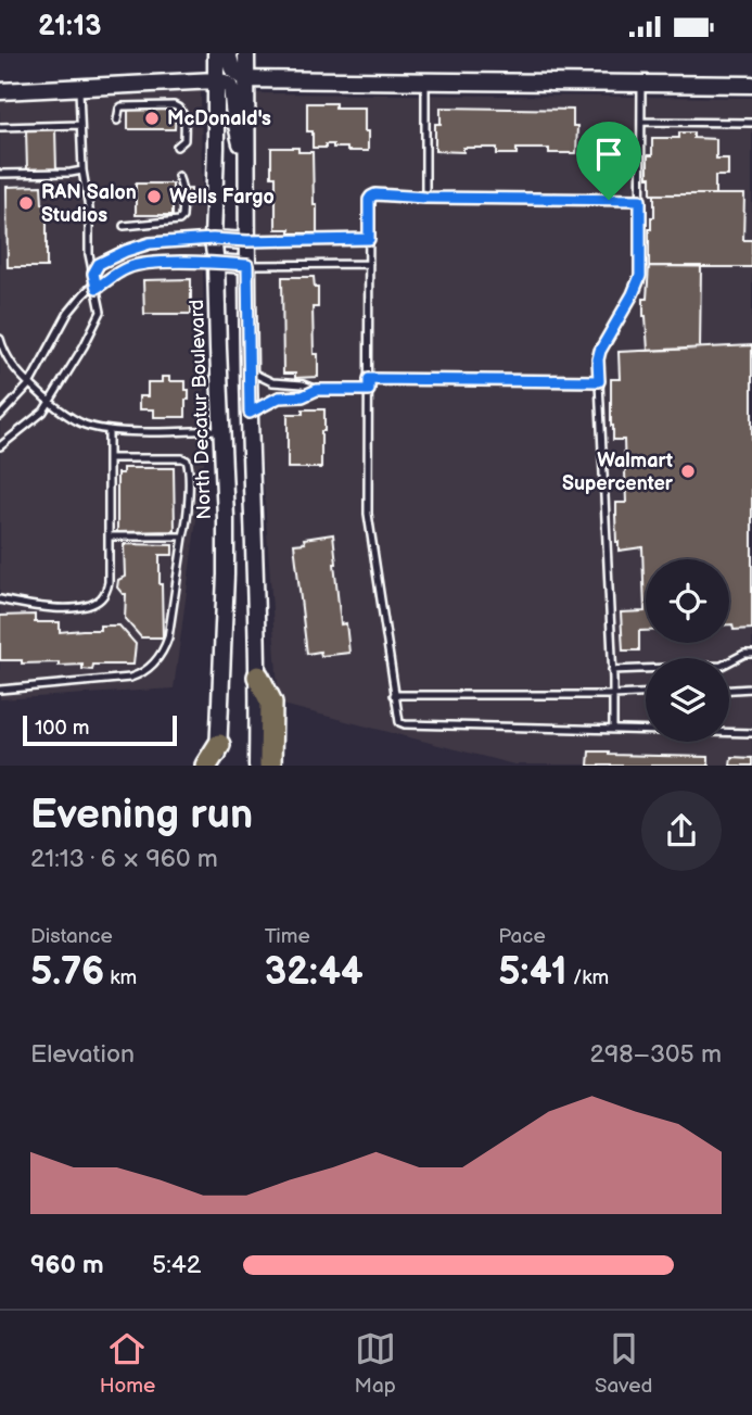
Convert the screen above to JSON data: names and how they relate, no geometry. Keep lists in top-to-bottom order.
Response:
{
  "streets": {
    "main road": ["North Decatur Boulevard"]
  },
  "places": [
    "McDonald's",
    "Wells Fargo",
    "RAN Salon Studios",
    "Walmart Supercenter"
  ],
  "scale_bar": "100 m",
  "page": {
    "status": "21:13",
    "scale": "100 m",
    "heading": ["Evening run", "21:13 · 6 × 960 m"],
    "stats": [
      ["Distance", "5.76 km"],
      ["Time", "32:44"],
      ["Pace", "5:41 /km"]
    ],
    "chart": ["Elevation", "298–305 m"],
    "list": [
      {
        "name": "960 m",
        "note": "5:42"
      }
    ],
    "tabs": ["Home", "Map", "Saved"]
  }
}
